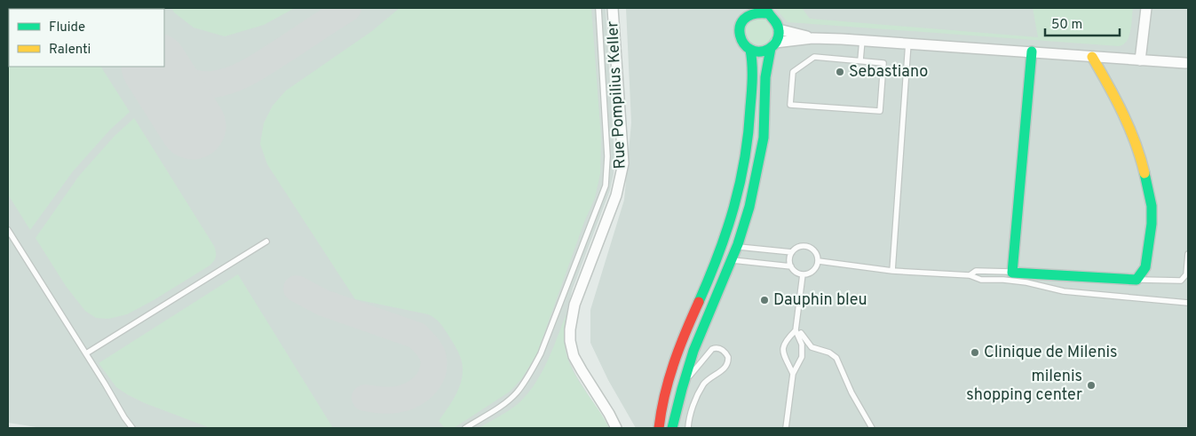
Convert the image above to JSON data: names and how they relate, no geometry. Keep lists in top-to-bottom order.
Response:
{
  "streets": {
    "street": ["Rue Pompilius Keller"]
  },
  "places": [
    "Sebastiano",
    "Dauphin bleu",
    "Clinique de Milenis",
    "milenis shopping center"
  ],
  "legend": ["Fluide", "Ralenti"],
  "scale_bar": "50 m"
}
